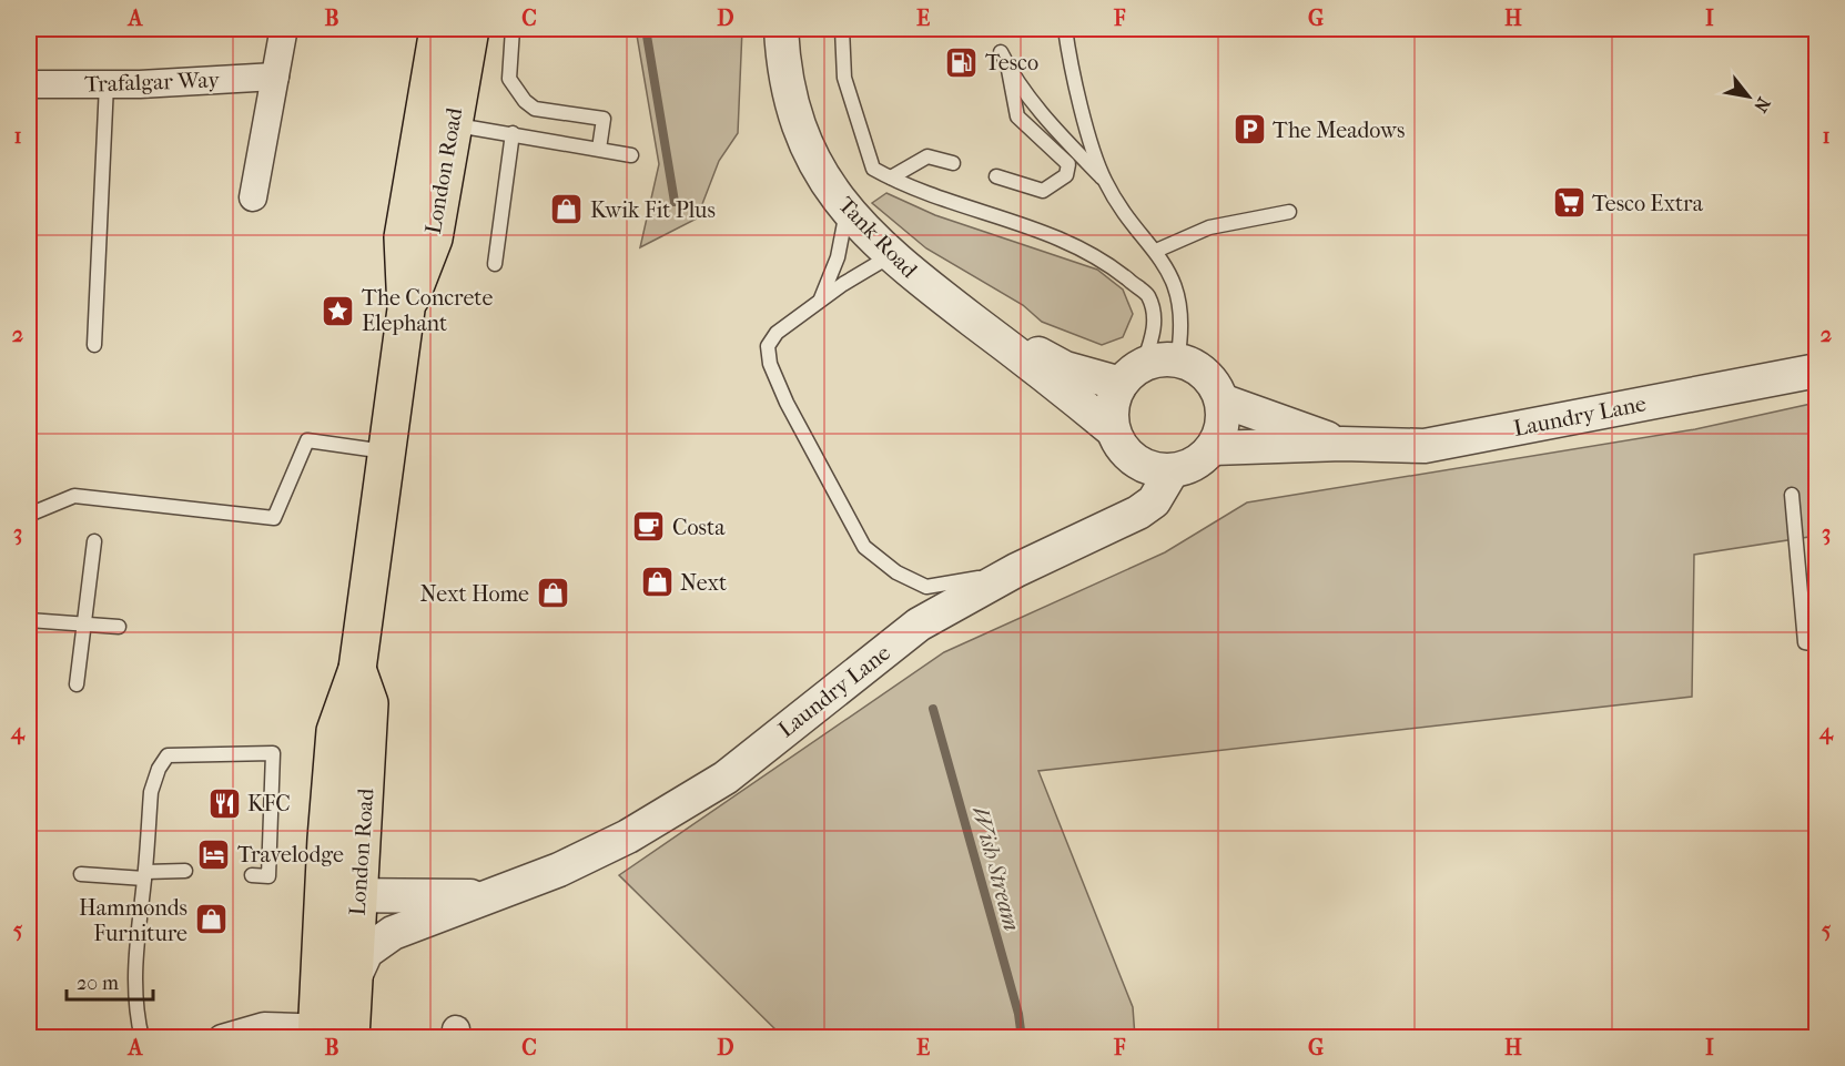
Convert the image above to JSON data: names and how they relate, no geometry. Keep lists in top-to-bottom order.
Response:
{
  "streets": {
    "main road": ["London Road"],
    "street": ["Trafalgar Way", "Tank Road", "Laundry Lane"]
  },
  "crossings": [
    ["London Road", "Laundry Lane"],
    ["Tank Road", "Laundry Lane"]
  ],
  "water": ["Wish Stream"],
  "places": {
    "fuel station": ["Tesco"],
    "parking": ["The Meadows"],
    "supermarket": ["Tesco Extra"],
    "shop": [
      "Kwik Fit Plus",
      "Next",
      "Next Home",
      "Hammonds Furniture"
    ],
    "place": ["The Concrete Elephant"],
    "cafe": ["Costa"],
    "restaurant": ["KFC"],
    "hotel": ["Travelodge"]
  },
  "scale_bar": "20 m",
  "north": "bottom right",
  "grid": {
    "columns": [
      "A",
      "B",
      "C",
      "D",
      "E",
      "F",
      "G",
      "H",
      "I"
    ],
    "rows": [
      "1",
      "2",
      "3",
      "4",
      "5"
    ]
  }
}
